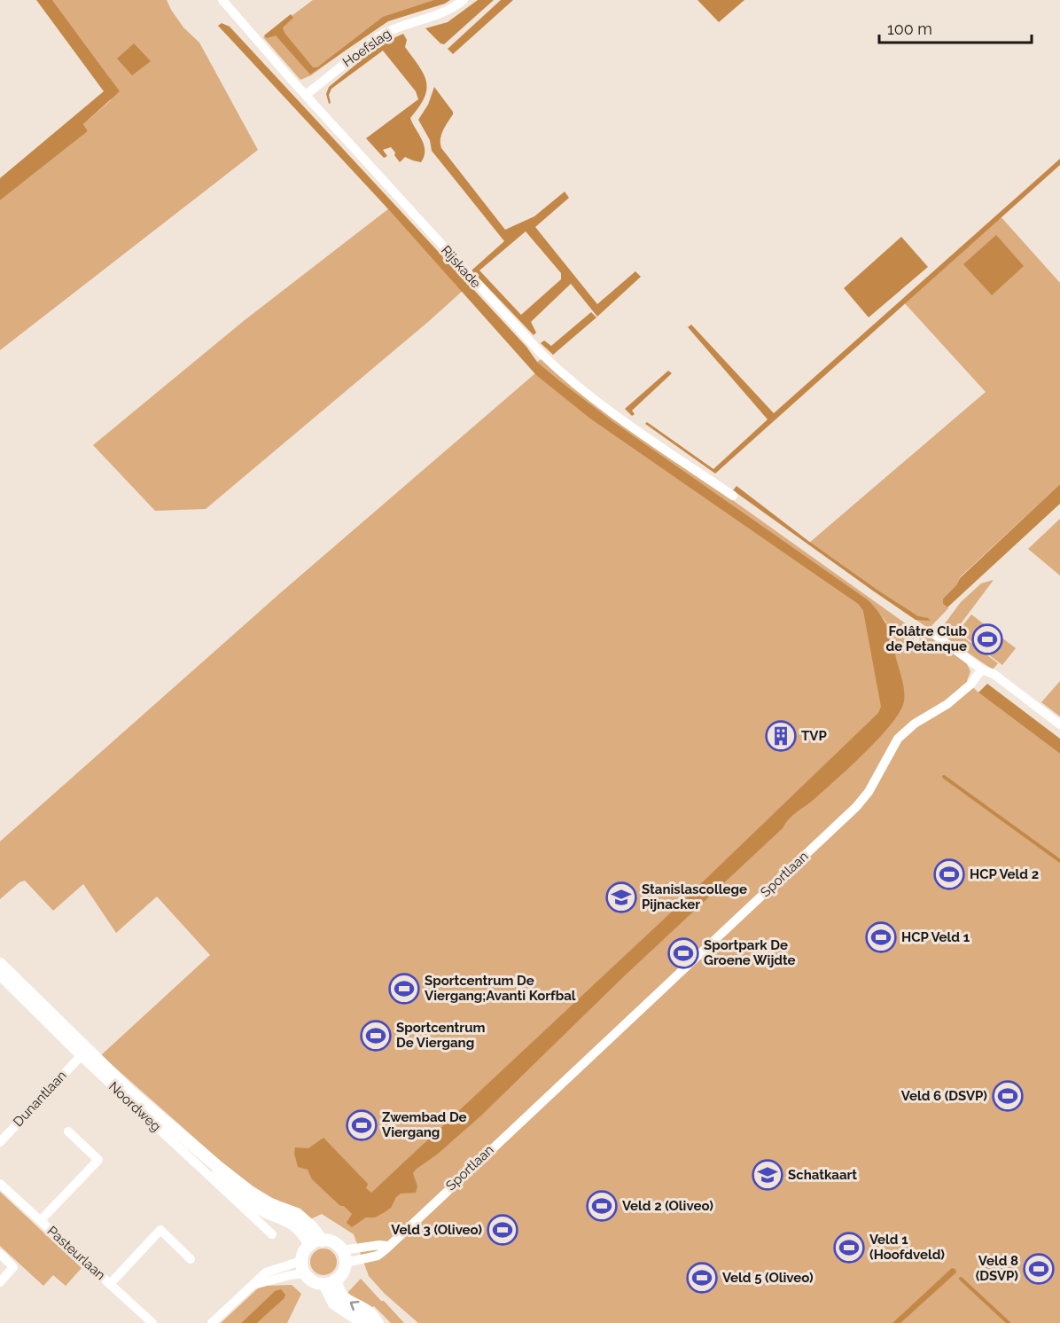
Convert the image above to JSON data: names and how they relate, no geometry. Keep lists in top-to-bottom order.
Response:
{
  "streets": {
    "main road": ["Noordweg"],
    "street": [
      "Hoefslag",
      "Rijskade",
      "Sportlaan",
      "Dunantlaan",
      "Pasteurlaan"
    ]
  },
  "crossings": [
    ["Hoefslag", "Rijskade"],
    ["Sportlaan", "Noordweg"],
    ["Dunantlaan", "Noordweg"]
  ],
  "places": {
    "sports": [
      "Folâtre Club de Petanque",
      "HCP Veld 2",
      "HCP Veld 1",
      "Sportpark De Groene Wijdte",
      "Sportcentrum De Viergang;Avanti Korfbal",
      "Sportcentrum De Viergang",
      "Veld 6 (DSVP)",
      "Zwembad De Viergang",
      "Veld 2 (Oliveo)",
      "Veld 3 (Oliveo)",
      "Veld 1 (Hoofdveld)",
      "Veld 8 (DSVP)",
      "Veld 5 (Oliveo)"
    ],
    "building": ["TVP"],
    "school or university": ["Stanislascollege Pijnacker", "Schatkaart"]
  },
  "scale_bar": "100 m"
}
